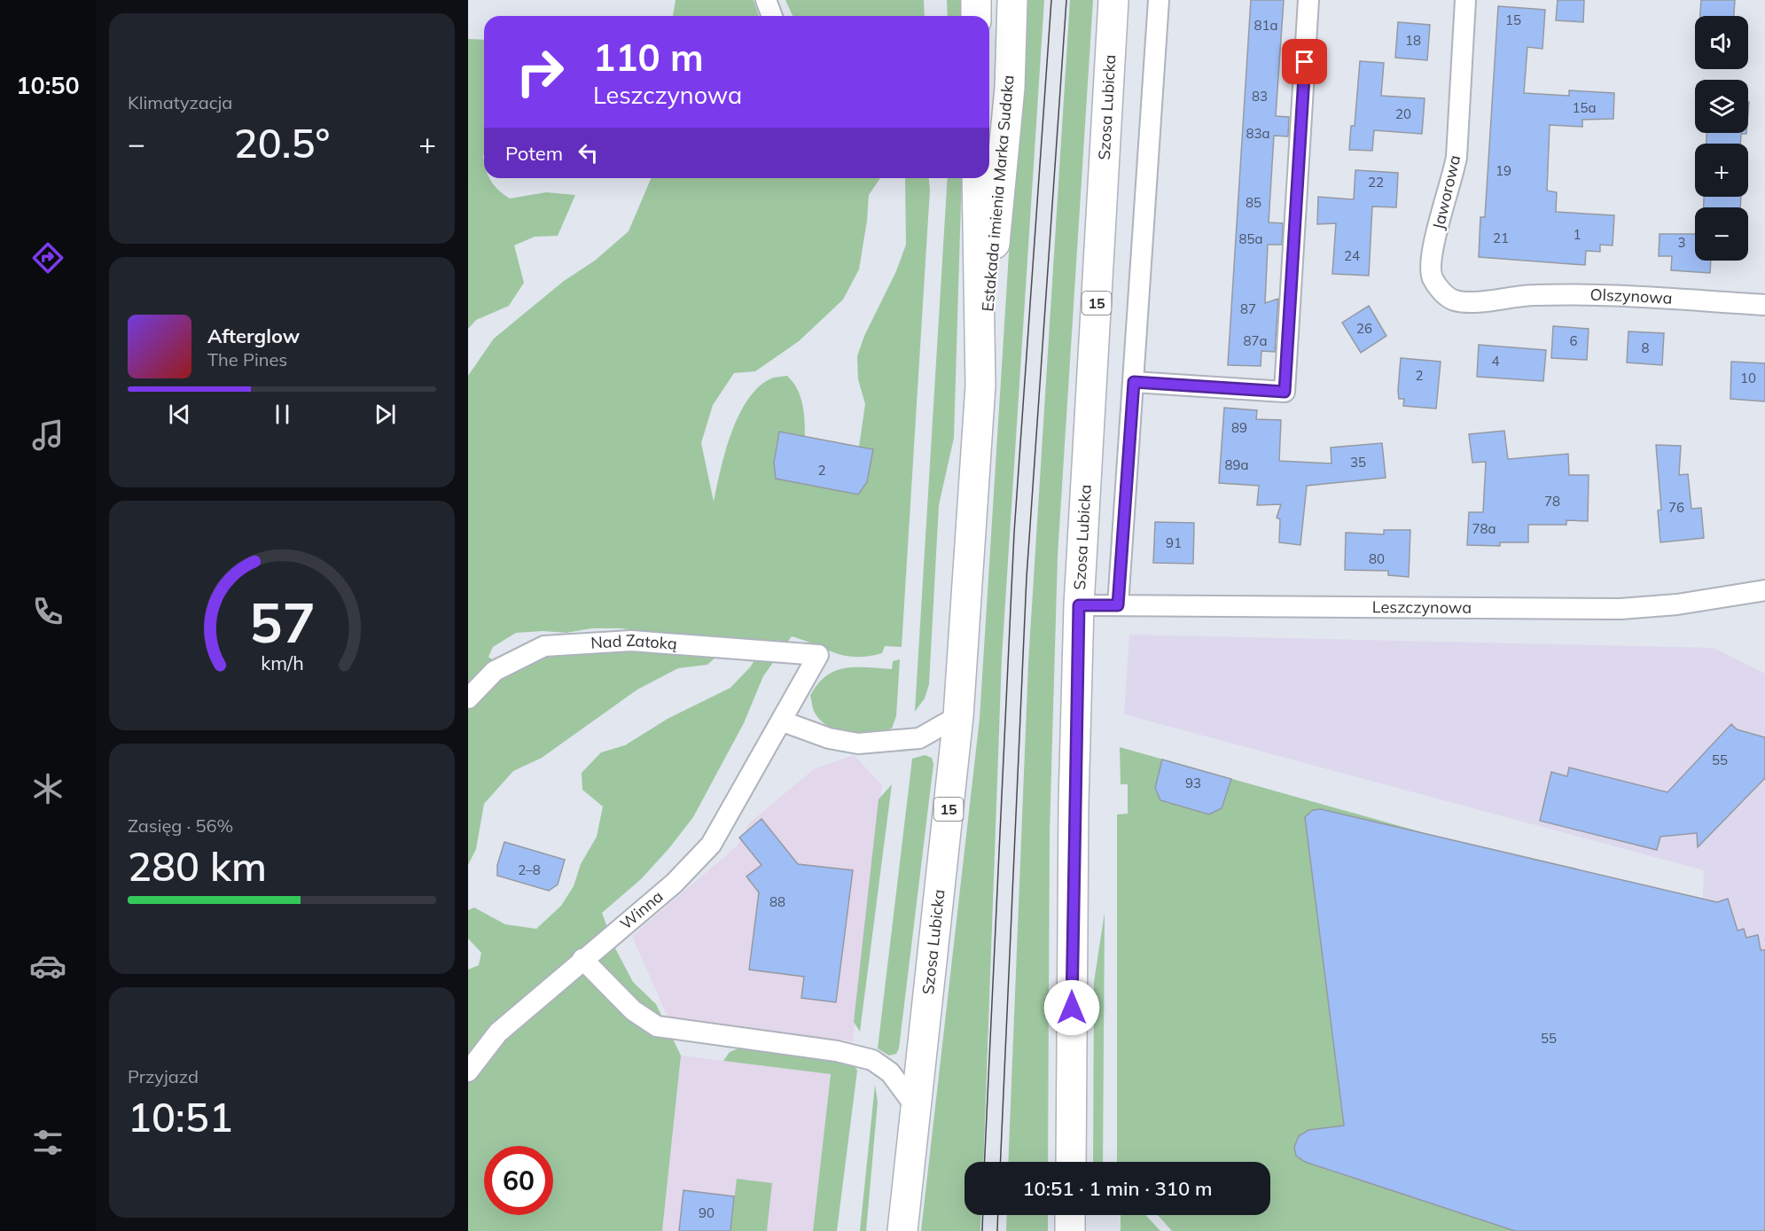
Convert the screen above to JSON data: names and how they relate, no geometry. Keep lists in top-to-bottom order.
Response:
{
  "streets": {
    "main road": ["Szosa Lubicka", "Estakada imienia Marka Sudaka", "15"],
    "street": [
      "Jaworowa",
      "Olszynowa",
      "Leszczynowa",
      "Nad Zatoką",
      "Winna"
    ]
  },
  "crossings": [
    ["Szosa Lubicka", "Estakada imienia Marka Sudaka"],
    ["Szosa Lubicka", "Leszczynowa"],
    ["Jaworowa", "Olszynowa"],
    ["Nad Zatoką", "Winna"]
  ],
  "house_numbers": [
    "15",
    "81a",
    "18",
    "83",
    "15a",
    "20",
    "83a",
    "19",
    "22",
    "85",
    "1",
    "21",
    "85a",
    "3",
    "24",
    "87",
    "26",
    "87a",
    "6",
    "8",
    "4",
    "2",
    "10",
    "89",
    "35",
    "89a",
    "2",
    "78",
    "76",
    "78a",
    "91",
    "80",
    "55",
    "93",
    "2–8",
    "88",
    "55",
    "90"
  ],
  "page": {
    "tabs": "10:50",
    "tile": [
      "Klimatyzacja",
      ["Zasięg · 56%", "280 km"],
      ["Przyjazd", "10:51"]
    ],
    "map_buttons": ["+", "−"],
    "turn": ["110 m", "Leszczynowa"],
    "heat": ["−", "20.5°", "+"],
    "then": "Potem",
    "song": ["Afterglow", "The Pines"],
    "limit": "60",
    "trip": "10:51 · 1 min · 310 m",
    "gauge": ["57", "km/h"]
  }
}
